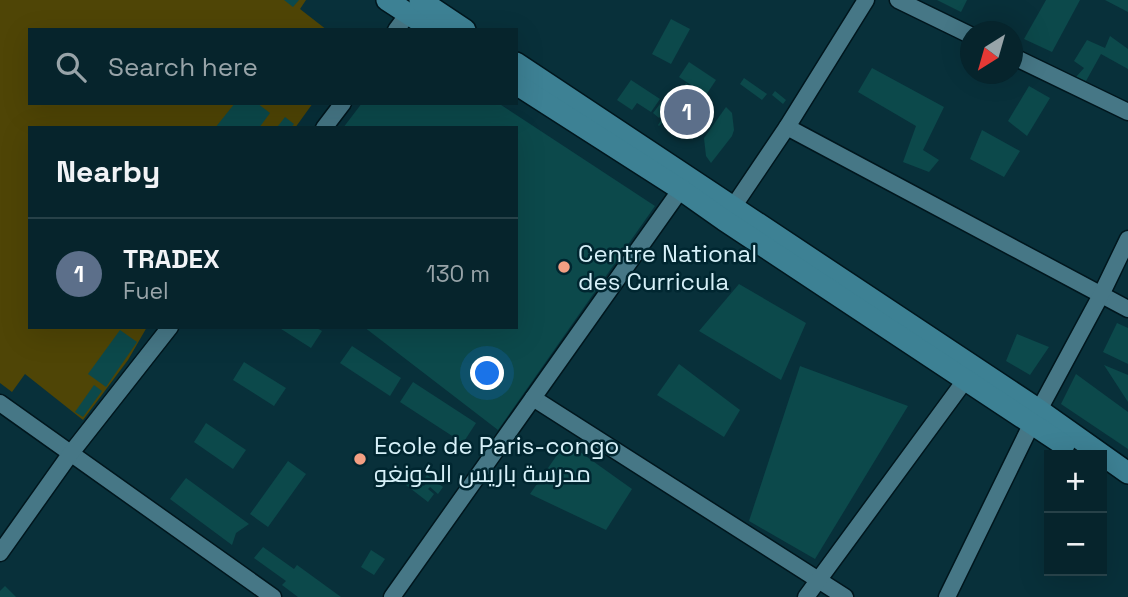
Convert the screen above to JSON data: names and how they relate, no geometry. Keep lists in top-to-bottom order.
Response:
{
  "places": ["Centre National des Curricula", "Ecole de Paris-congo مدرسة باريس الكونغو"],
  "north": "bottom left",
  "page": {
    "search": "Search here",
    "pins": "1",
    "heading": "Nearby",
    "list": [
      {
        "mark": "1",
        "name": "TRADEX",
        "note": "Fuel",
        "value": "130 m"
      }
    ],
    "map_buttons": ["+", "−"]
  }
}
